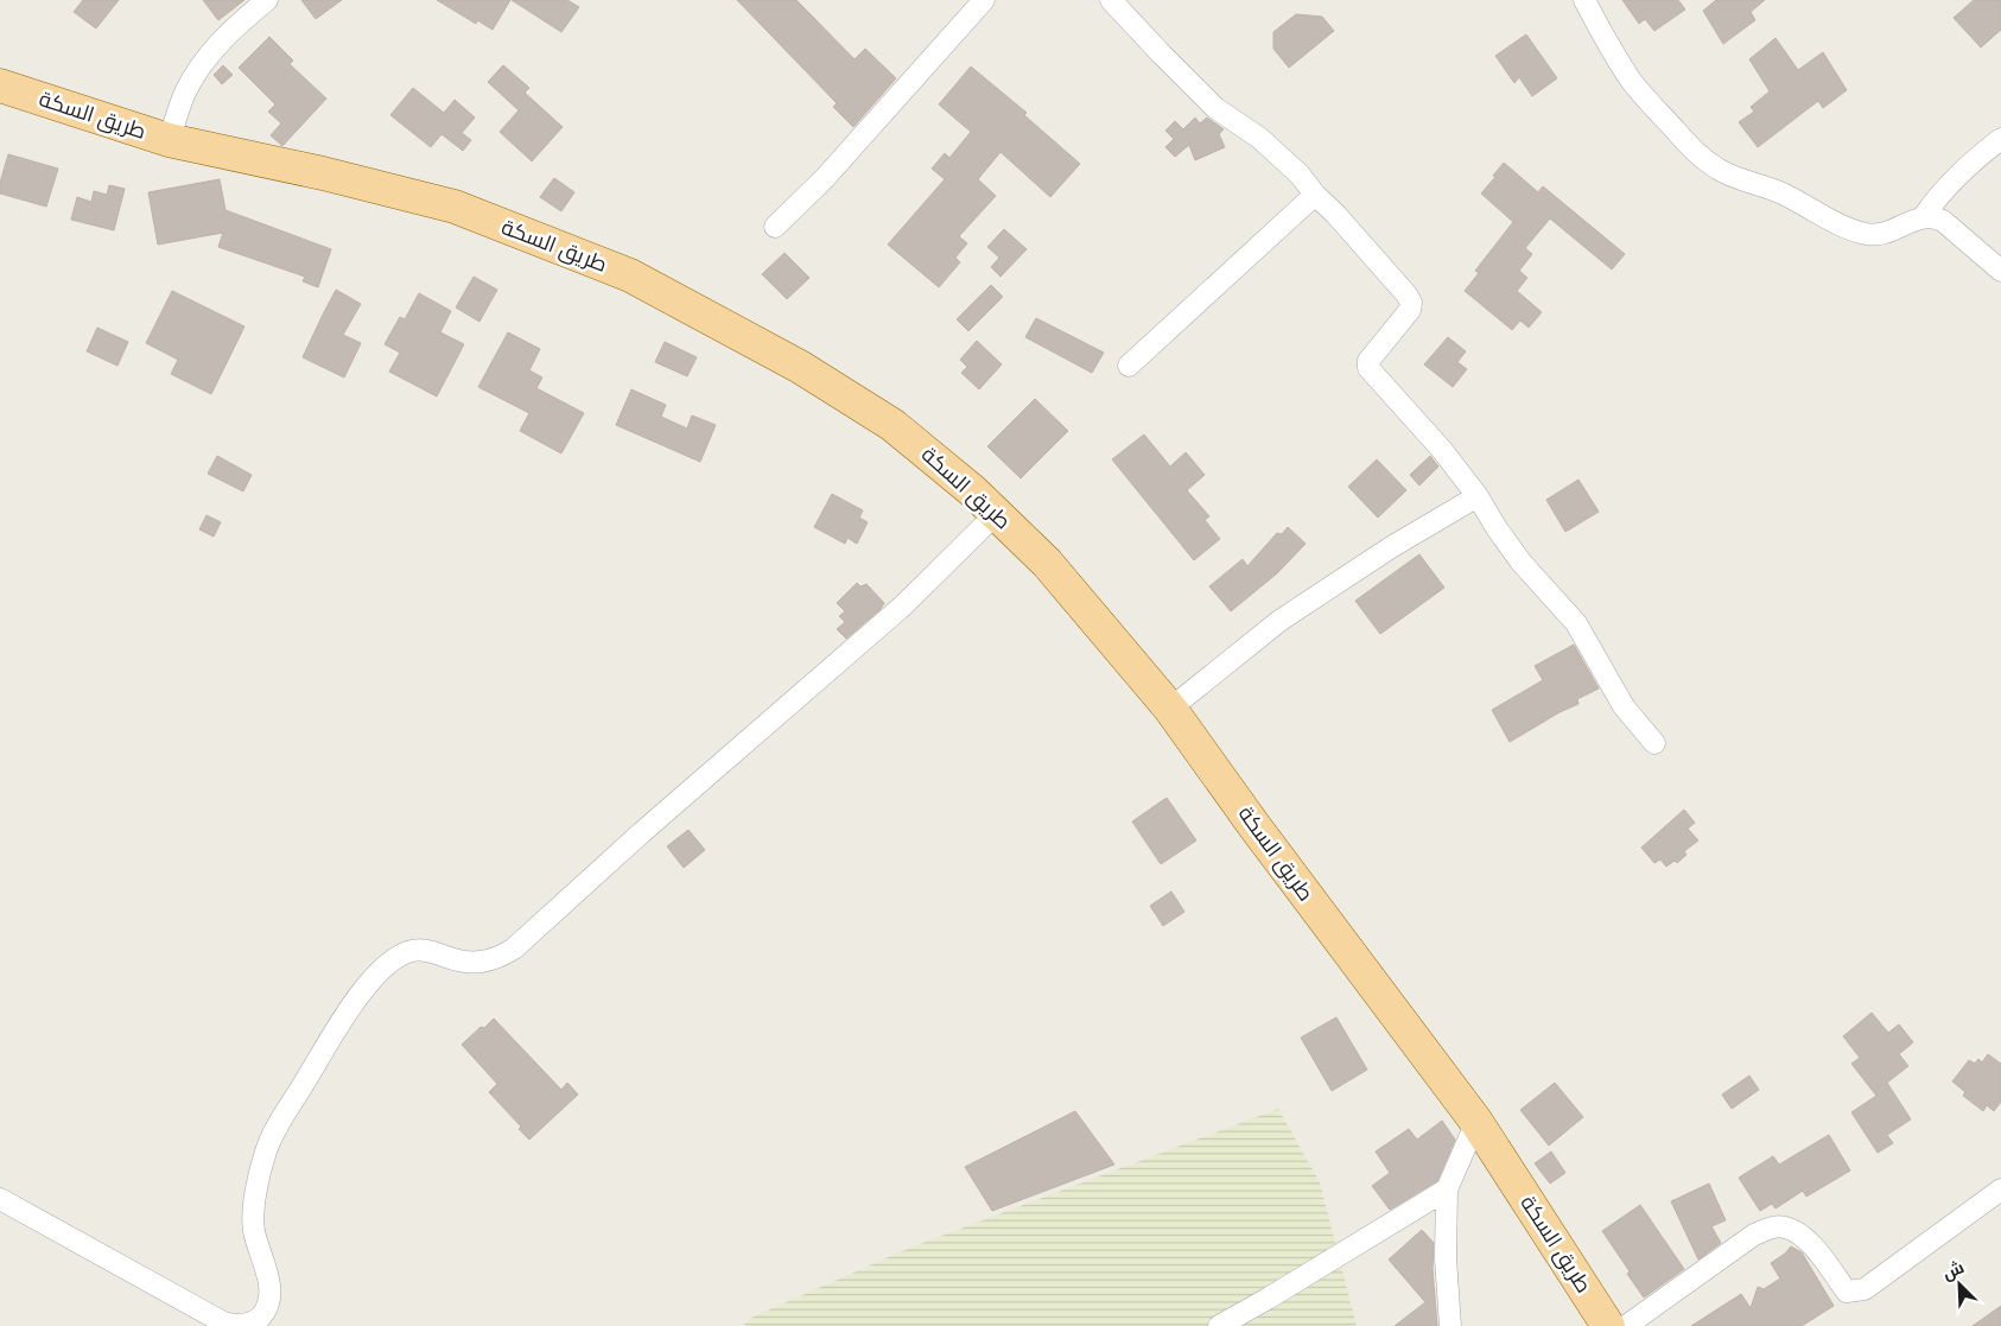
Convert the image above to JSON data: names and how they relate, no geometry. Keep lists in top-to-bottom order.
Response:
{
  "streets": {
    "main road": ["طريق السكة"]
  },
  "north": "top left"
}
